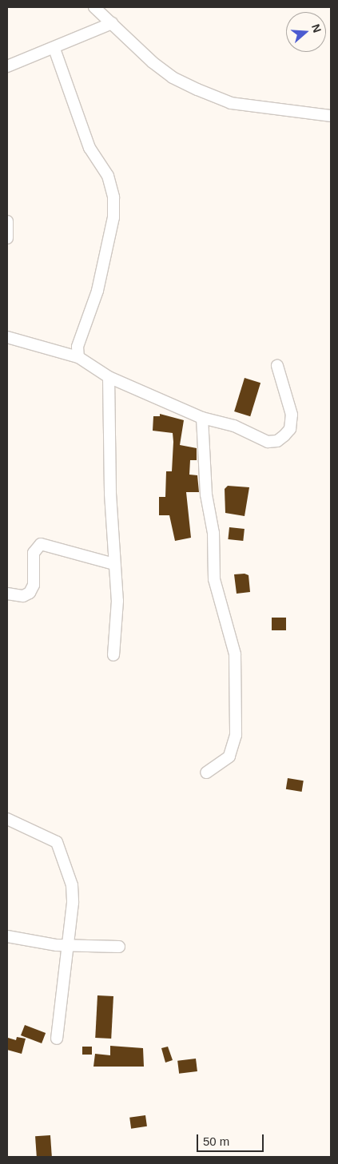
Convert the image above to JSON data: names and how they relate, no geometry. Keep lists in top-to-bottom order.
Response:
{
  "scale_bar": "50 m",
  "north": "right"
}
